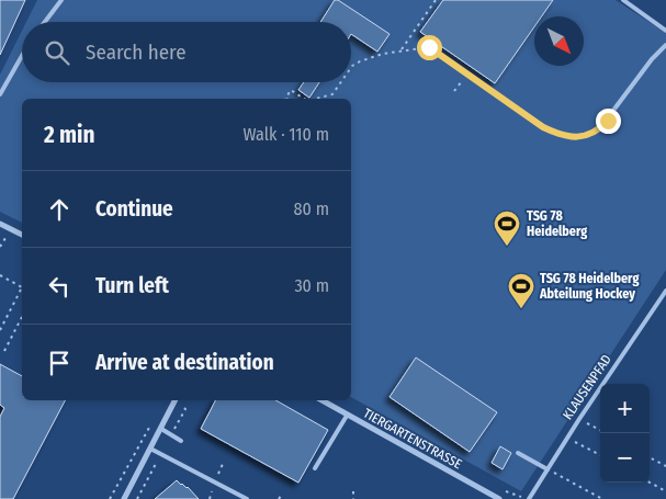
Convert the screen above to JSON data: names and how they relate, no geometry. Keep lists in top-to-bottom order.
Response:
{
  "streets": {
    "street": ["TIERGARTENSTRASSE"],
    "lane": ["KLAUSENPFAD"]
  },
  "places": {
    "sports": ["TSG 78 Heidelberg", "TSG 78 Heidelberg Abteilung Hockey"]
  },
  "north": "bottom right",
  "page": {
    "search": "Search here",
    "heading": ["2 min", "Walk · 110 m"],
    "list": [
      ["Continue", "80 m"],
      ["Turn left", "30 m"],
      "Arrive at destination"
    ],
    "map_buttons": ["+", "−"]
  }
}
